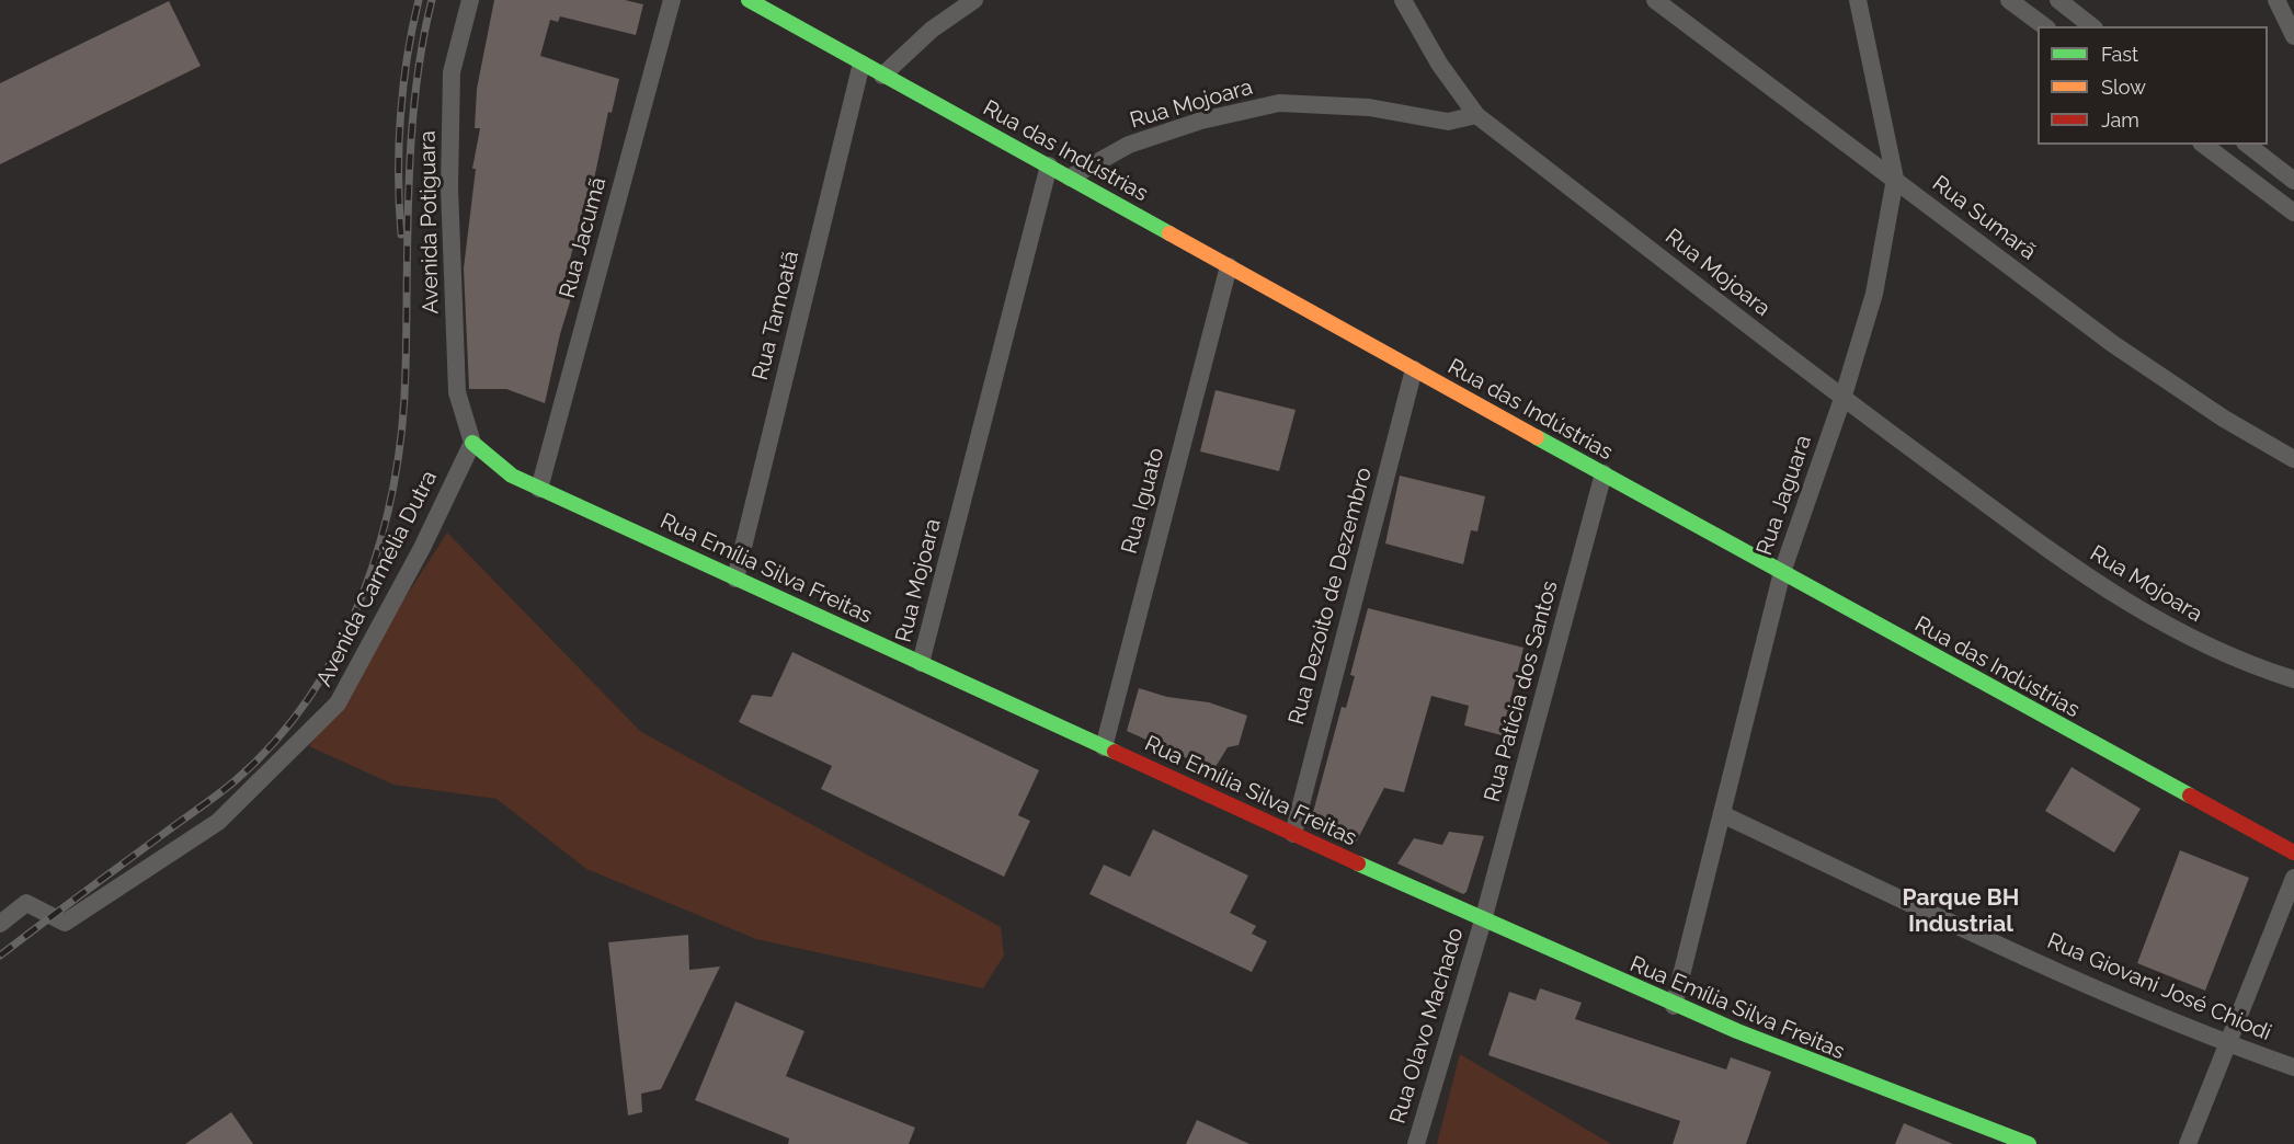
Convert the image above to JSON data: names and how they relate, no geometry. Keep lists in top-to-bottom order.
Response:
{
  "streets": {
    "street": [
      "Rua Mojoara",
      "Rua das Indústrias",
      "Rua Sumarã",
      "Avenida Potiguara",
      "Rua Jacumã",
      "Rua Tamoatã",
      "Rua Jaguara",
      "Rua Iguato",
      "Rua Emília Silva Freitas",
      "Avenida Carmélia Dutra",
      "Rua Dezoito de Dezembro",
      "Rua Patícia dos Santos",
      "Rua Giovani José Chiodi",
      "Rua Olavo Machado"
    ]
  },
  "crossings": [
    ["Rua Mojoara", "Rua das Indústrias"],
    ["Rua Mojoara", "Rua Jaguara"],
    ["Rua Mojoara", "Rua Emília Silva Freitas"],
    ["Rua das Indústrias", "Rua Tamoatã"],
    ["Rua das Indústrias", "Rua Jaguara"],
    ["Rua das Indústrias", "Rua Iguato"],
    ["Rua das Indústrias", "Rua Dezoito de Dezembro"],
    ["Rua das Indústrias", "Rua Patícia dos Santos"],
    ["Rua Sumarã", "Rua Jaguara"],
    ["Avenida Potiguara", "Rua Emília Silva Freitas"],
    ["Avenida Potiguara", "Avenida Carmélia Dutra"],
    ["Rua Jacumã", "Rua Emília Silva Freitas"],
    ["Rua Tamoatã", "Rua Emília Silva Freitas"],
    ["Rua Jaguara", "Rua Emília Silva Freitas"],
    ["Rua Jaguara", "Rua Giovani José Chiodi"],
    ["Rua Iguato", "Rua Emília Silva Freitas"],
    ["Rua Emília Silva Freitas", "Avenida Carmélia Dutra"],
    ["Rua Emília Silva Freitas", "Rua Dezoito de Dezembro"],
    ["Rua Emília Silva Freitas", "Rua Patícia dos Santos"],
    ["Rua Emília Silva Freitas", "Rua Olavo Machado"],
    ["Rua Patícia dos Santos", "Rua Olavo Machado"]
  ],
  "districts": ["Parque BH Industrial"],
  "legend": ["Fast", "Slow", "Jam"]
}
